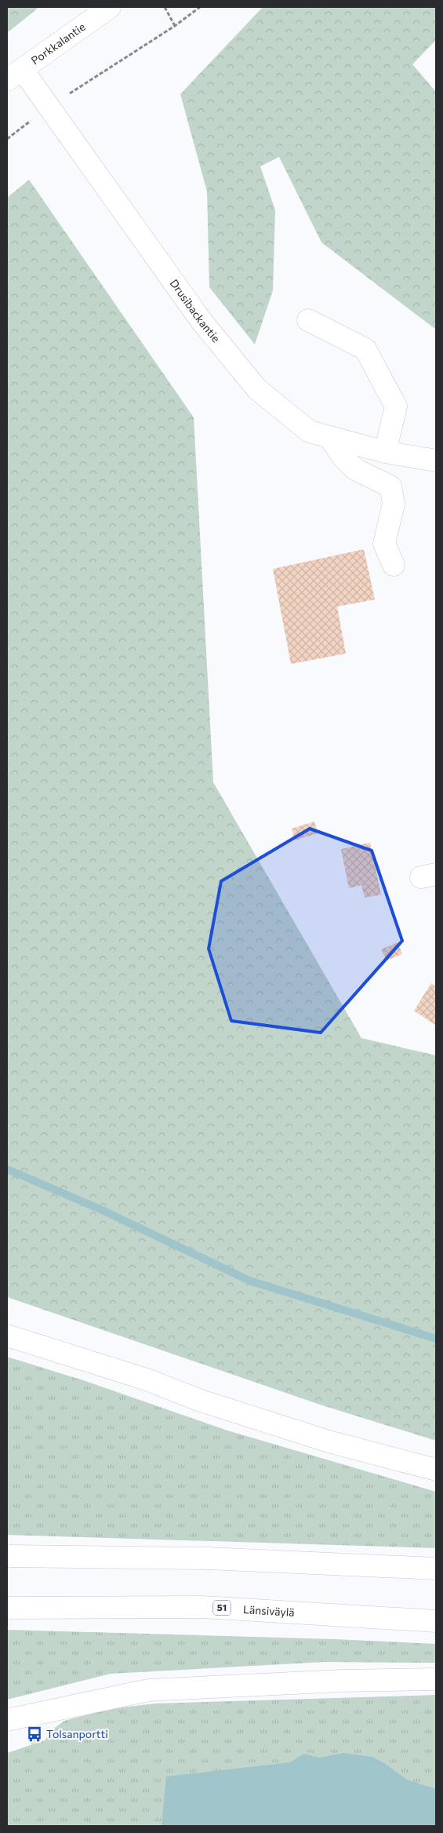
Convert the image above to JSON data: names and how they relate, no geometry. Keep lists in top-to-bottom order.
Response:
{
  "streets": {
    "main road": [
      "Porkkalantie",
      "Drusibackantie",
      "51",
      "Länsiväylä"
    ]
  },
  "crossings": [
    ["Porkkalantie", "Drusibackantie"]
  ],
  "places": {
    "bus stop": ["Tolsanportti"]
  }
}
